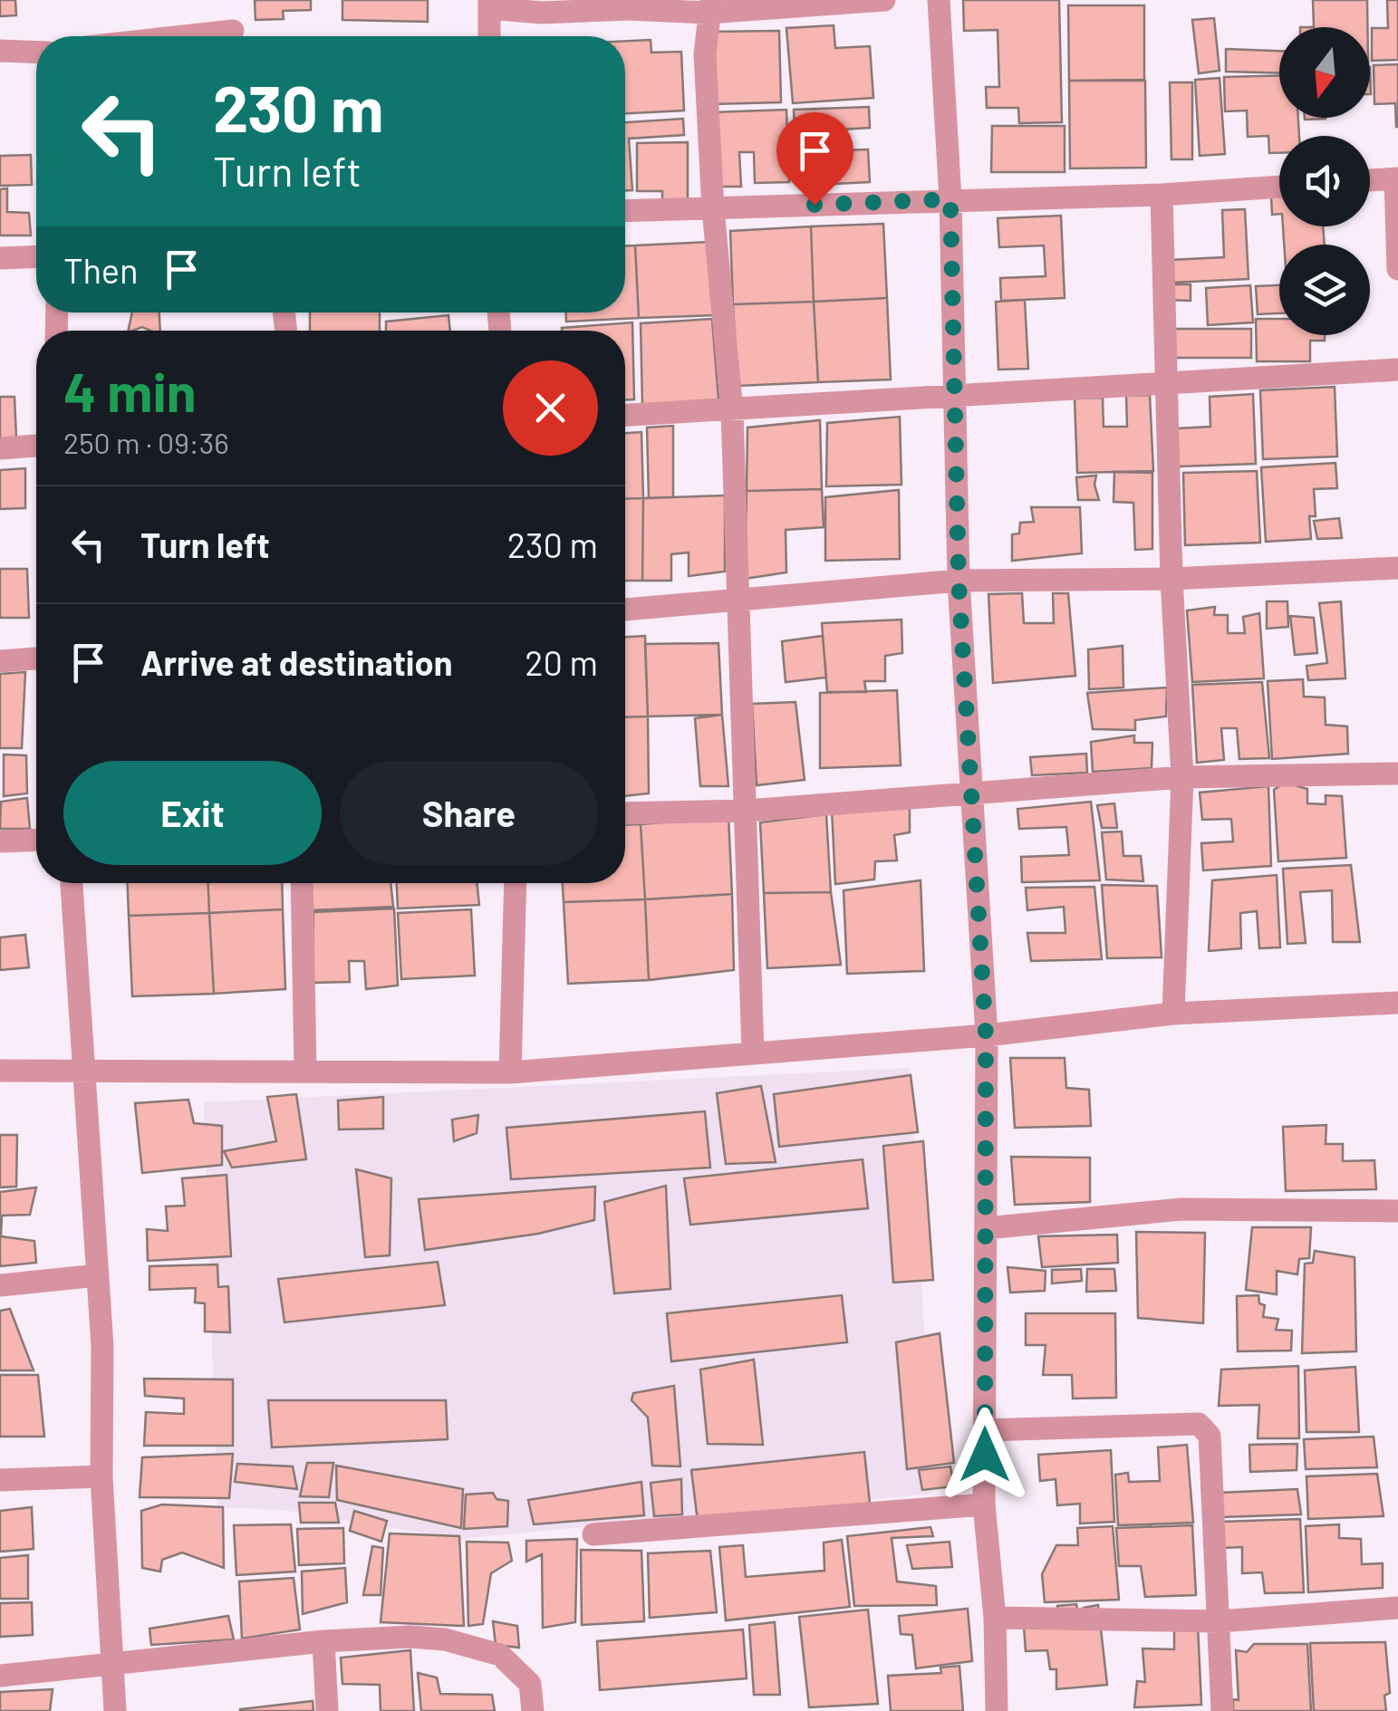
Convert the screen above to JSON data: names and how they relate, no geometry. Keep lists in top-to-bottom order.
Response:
{
  "north": "bottom",
  "page": {
    "turn": ["230 m", "Turn left"],
    "then": "Then",
    "heading": ["4 min", "250 m · 09:36"],
    "list": [
      {
        "name": "Turn left",
        "value": "230 m"
      },
      {
        "name": "Arrive at destination",
        "value": "20 m"
      }
    ],
    "buttons": ["Exit", "Share"]
  }
}
